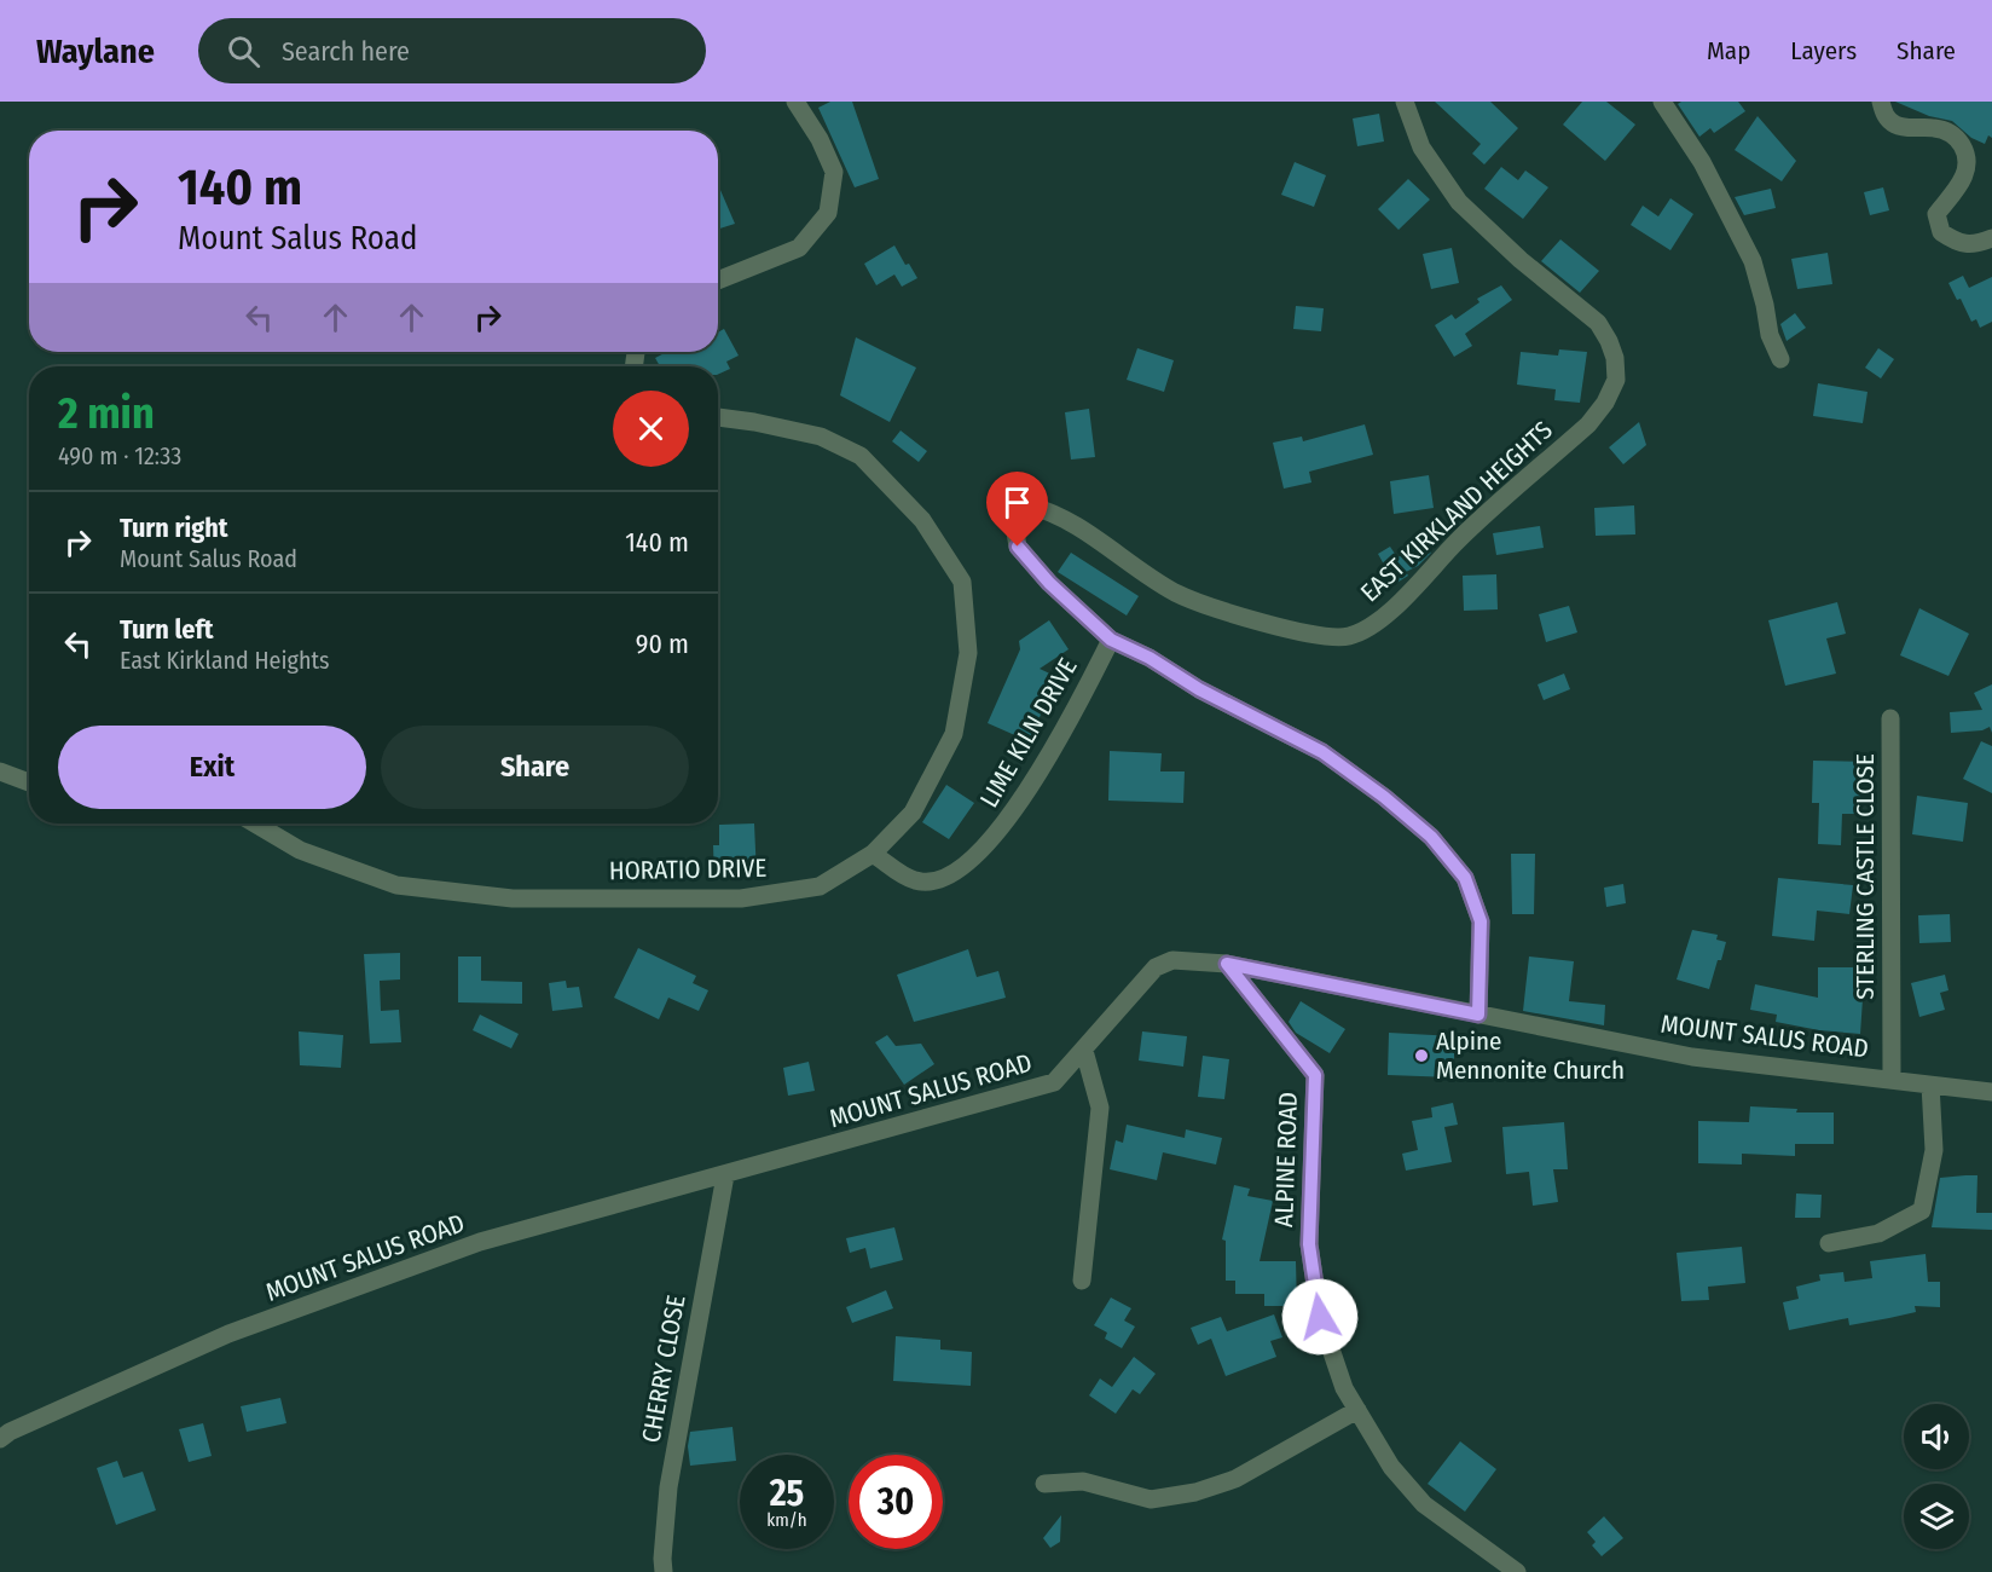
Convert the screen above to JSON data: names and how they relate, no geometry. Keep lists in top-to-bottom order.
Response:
{
  "streets": {
    "street": [
      "EAST KIRKLAND HEIGHTS",
      "LIME KILN DRIVE",
      "HORATIO DRIVE",
      "STERLING CASTLE CLOSE",
      "MOUNT SALUS ROAD",
      "ALPINE ROAD",
      "CHERRY CLOSE"
    ]
  },
  "crossings": [
    ["EAST KIRKLAND HEIGHTS", "LIME KILN DRIVE"],
    ["EAST KIRKLAND HEIGHTS", "MOUNT SALUS ROAD"],
    ["LIME KILN DRIVE", "HORATIO DRIVE"],
    ["STERLING CASTLE CLOSE", "MOUNT SALUS ROAD"],
    ["MOUNT SALUS ROAD", "ALPINE ROAD"],
    ["MOUNT SALUS ROAD", "CHERRY CLOSE"]
  ],
  "places": ["Alpine Mennonite Church"],
  "page": {
    "header": "Waylane",
    "search": "Search here",
    "nav": ["Map", "Layers", "Share"],
    "turn": ["140 m", "Mount Salus Road"],
    "heading": ["2 min", "490 m · 12:33"],
    "list": [
      {
        "name": "Turn right",
        "note": "Mount Salus Road",
        "value": "140 m"
      },
      {
        "name": "Turn left",
        "note": "East Kirkland Heights",
        "value": "90 m"
      }
    ],
    "buttons": ["Exit", "Share"],
    "speed": "25 km/h",
    "limit": "30"
  }
}
